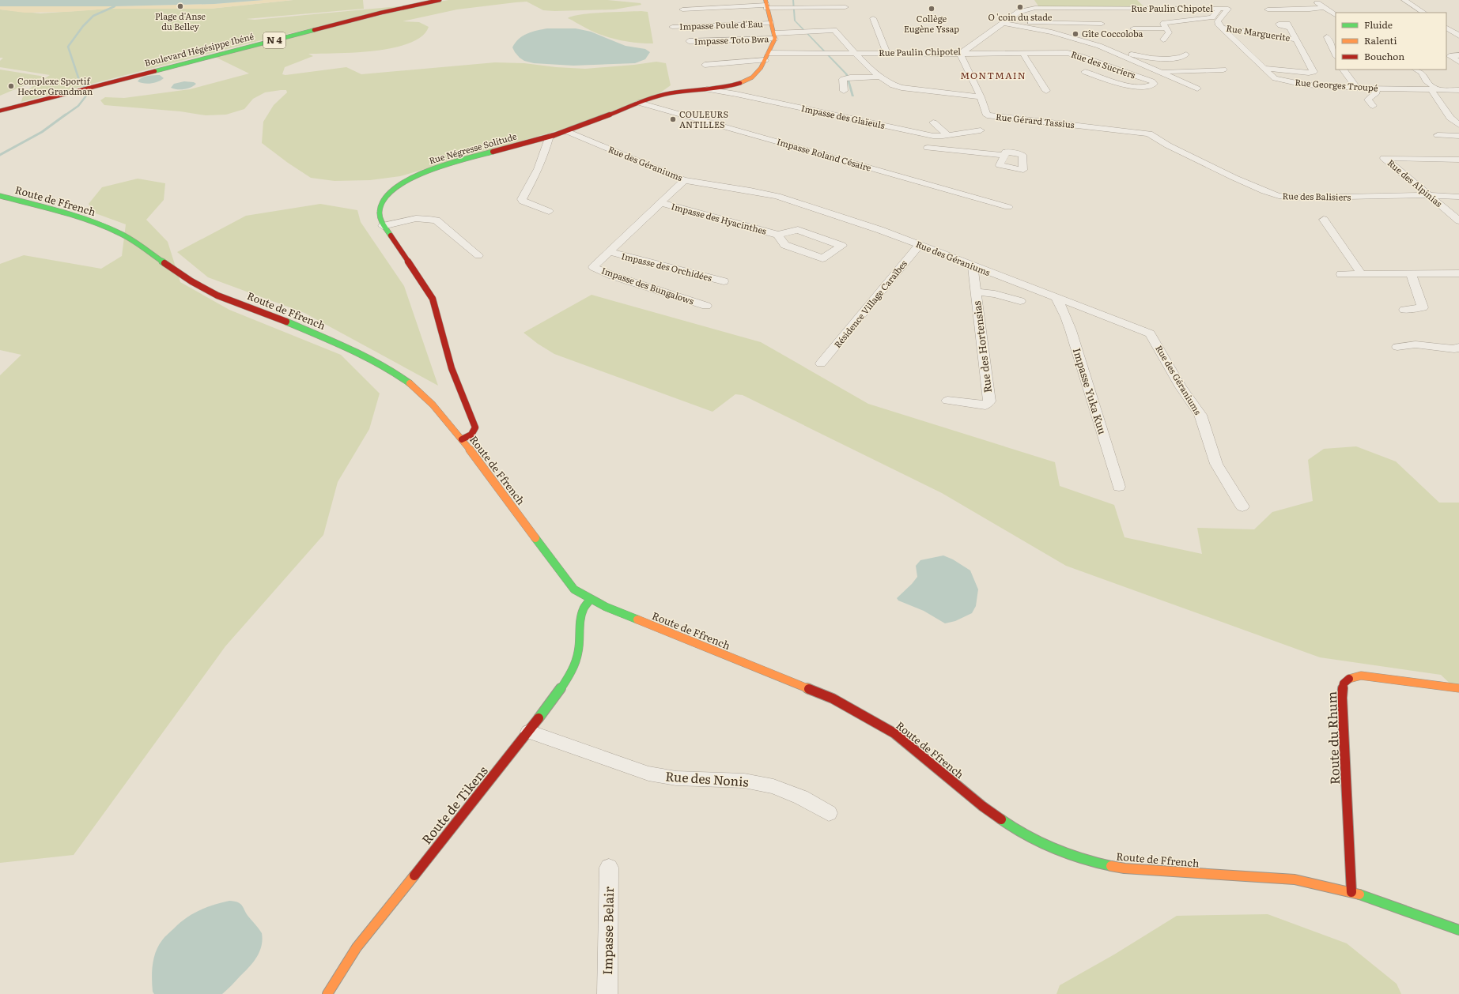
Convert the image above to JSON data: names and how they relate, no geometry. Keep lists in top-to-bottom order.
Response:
{
  "streets": {
    "main road": [
      "N 4",
      "Boulevard Hégésippe Ibéné",
      "Rue Négresse Solitude",
      "Route de Ffrench",
      "Route du Rhum",
      "Route de Tikens"
    ],
    "street": [
      "Rue Paulin Chipotel",
      "Impasse Poule d'Eau",
      "Rue Marguerite",
      "Impasse Toto Bwa",
      "Rue des Sucriers",
      "Rue Georges Troupé",
      "Impasse des Glaïeuls",
      "Rue Gérard Tassius",
      "Impasse Roland Césaire",
      "Rue des Géraniums",
      "Rue des Alpinias",
      "Rue des Balisiers",
      "Impasse des Hyacinthes",
      "Impasse des Orchidées",
      "Impasse des Bungalows",
      "Résidence Village Caraïbes",
      "Rue des Hortensias",
      "Impasse Yuka Kuu",
      "Rue des Nonis",
      "Impasse Belair"
    ]
  },
  "crossings": [
    ["Rue Paulin Chipotel", "Rue Marguerite"],
    ["Rue Paulin Chipotel", "Impasse Toto Bwa"],
    ["Rue Paulin Chipotel", "Rue des Sucriers"],
    ["Rue Paulin Chipotel", "Rue Georges Troupé"],
    ["Rue Paulin Chipotel", "Rue Gérard Tassius"],
    ["Rue Paulin Chipotel", "Rue Négresse Solitude"],
    ["Rue Marguerite", "Rue Georges Troupé"],
    ["Impasse Toto Bwa", "Rue Négresse Solitude"],
    ["Rue des Sucriers", "Rue Gérard Tassius"],
    ["Impasse des Glaïeuls", "Rue Négresse Solitude"],
    ["Rue Gérard Tassius", "Rue des Balisiers"],
    ["Rue Négresse Solitude", "Impasse Roland Césaire"],
    ["Rue Négresse Solitude", "Rue des Géraniums"],
    ["Rue des Géraniums", "Résidence Village Caraïbes"],
    ["Rue des Géraniums", "Rue des Hortensias"],
    ["Rue des Géraniums", "Impasse Yuka Kuu"],
    ["Rue des Alpinias", "Rue des Balisiers"],
    ["Route de Ffrench", "Route du Rhum"],
    ["Route de Ffrench", "Route de Tikens"],
    ["Impasse des Orchidées", "Impasse des Bungalows"],
    ["Rue des Nonis", "Route de Tikens"]
  ],
  "districts": ["MONTMAIN"],
  "places": [
    "Plage d'Anse du Belley",
    "O 'coin du stade",
    "Collège Eugène Yssap",
    "Gîte Coccoloba",
    "Complexe Sportif Hector Grandman",
    "COULEURS ANTILLES"
  ],
  "legend": ["Fluide", "Ralenti", "Bouchon"]
}
